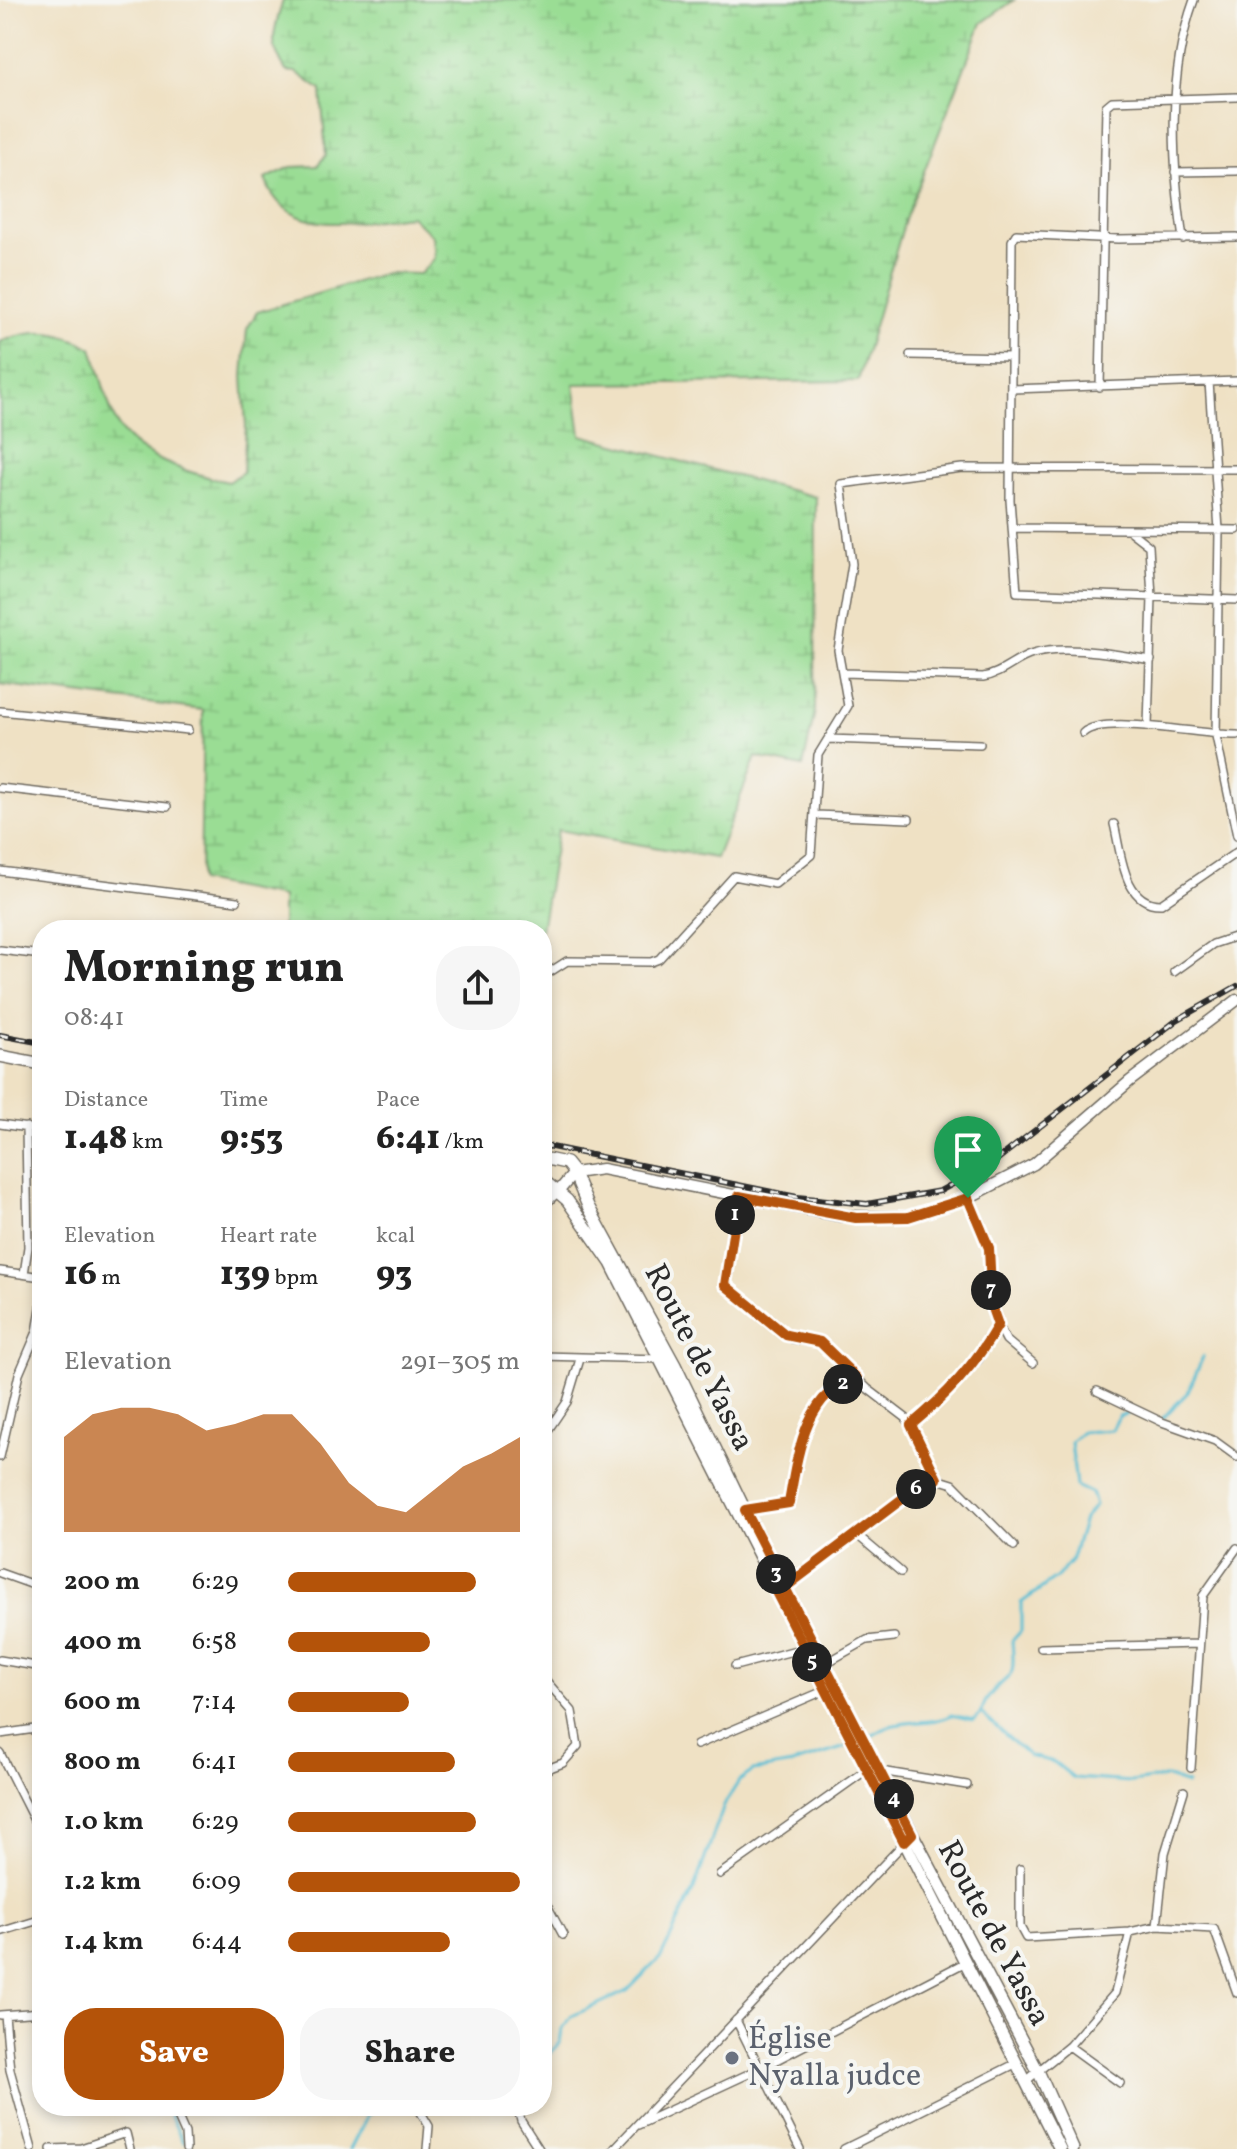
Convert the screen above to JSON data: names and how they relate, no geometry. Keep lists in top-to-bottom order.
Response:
{
  "streets": {
    "main road": ["Route de Yassa"]
  },
  "places": ["Église Nyalla judce"],
  "page": {
    "heading": ["Morning run", "08:41"],
    "stats": [
      ["Distance", "1.48 km"],
      ["Time", "9:53"],
      ["Pace", "6:41 /km"],
      ["Elevation", "16 m"],
      ["Heart rate", "139 bpm"],
      ["kcal", "93"]
    ],
    "pins": [
      "1",
      "7",
      "2",
      "6",
      "3",
      "5",
      "4"
    ],
    "chart": ["Elevation", "291–305 m"],
    "list": [
      {
        "name": "200 m",
        "note": "6:29"
      },
      {
        "name": "400 m",
        "note": "6:58"
      },
      {
        "name": "600 m",
        "note": "7:14"
      },
      {
        "name": "800 m",
        "note": "6:41"
      },
      {
        "name": "1.0 km",
        "note": "6:29"
      },
      {
        "name": "1.2 km",
        "note": "6:09"
      },
      {
        "name": "1.4 km",
        "note": "6:44"
      }
    ],
    "buttons": ["Save", "Share"]
  }
}
